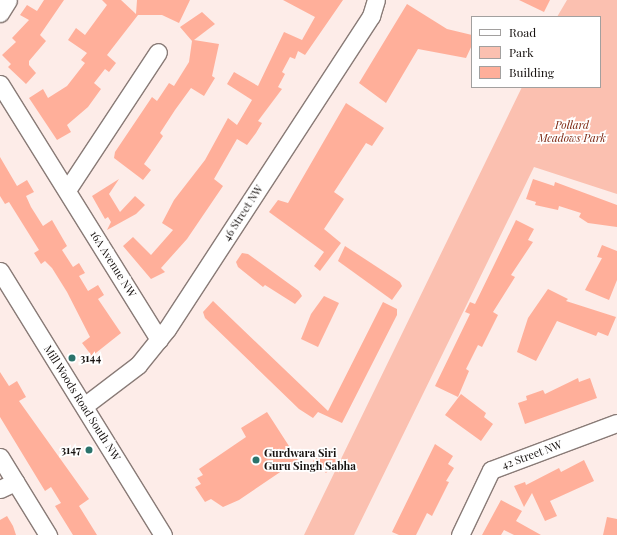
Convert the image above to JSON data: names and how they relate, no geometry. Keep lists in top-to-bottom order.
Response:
{
  "streets": {
    "street": [
      "46 Street NW",
      "16A Avenue NW",
      "Mill Woods Road South NW",
      "42 Street NW"
    ]
  },
  "crossings": [
    ["46 Street NW", "16A Avenue NW"],
    ["46 Street NW", "Mill Woods Road South NW"]
  ],
  "parks": ["Pollard Meadows Park"],
  "places": ["3144", "3147", "Gurdwara Siri Guru Singh Sabha"],
  "legend": ["Road", "Park", "Building"]
}
